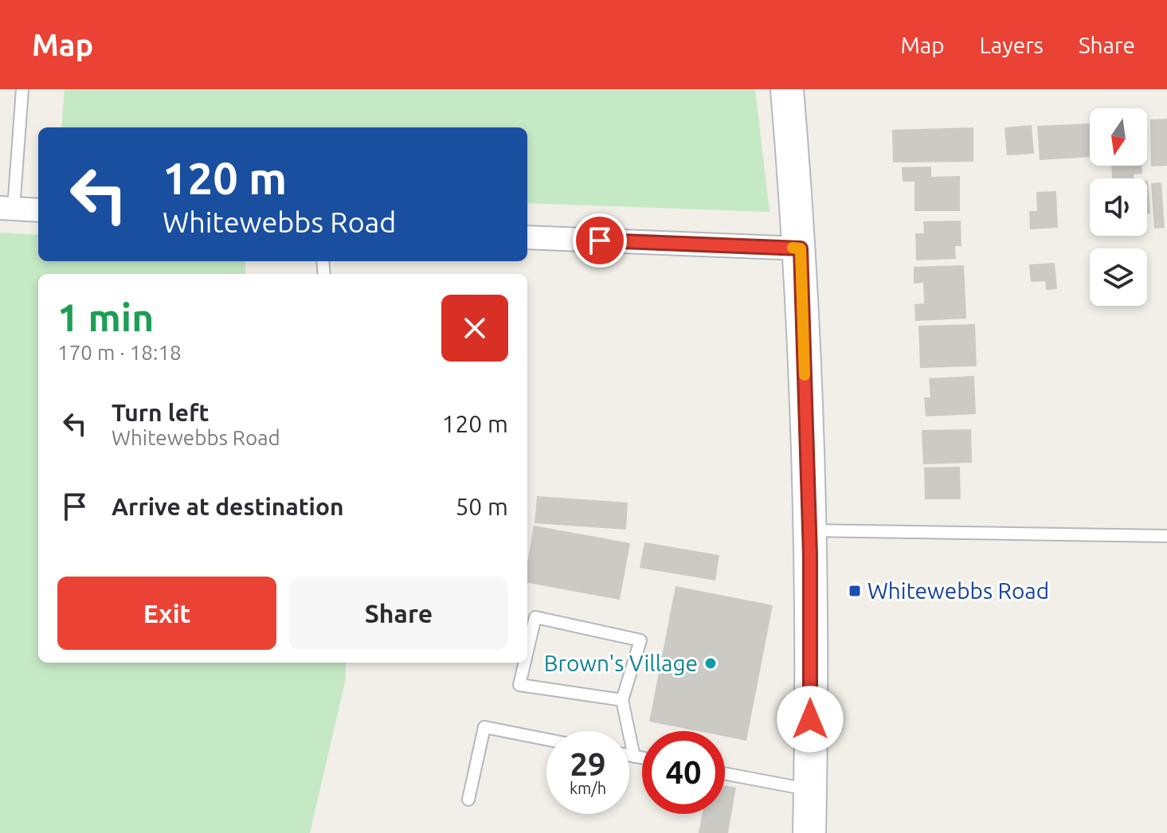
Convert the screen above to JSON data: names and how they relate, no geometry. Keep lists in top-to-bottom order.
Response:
{
  "places": {
    "transit": ["Whitewebbs Road"],
    "other": ["Brown's Village"]
  },
  "north": "bottom",
  "page": {
    "header": "Map",
    "nav": ["Map", "Layers", "Share"],
    "turn": ["120 m", "Whitewebbs Road"],
    "heading": ["1 min", "170 m · 18:18"],
    "list": [
      {
        "name": "Turn left",
        "note": "Whitewebbs Road",
        "value": "120 m"
      },
      {
        "name": "Arrive at destination",
        "value": "50 m"
      }
    ],
    "buttons": ["Exit", "Share"],
    "speed": "29 km/h",
    "limit": "40"
  }
}
